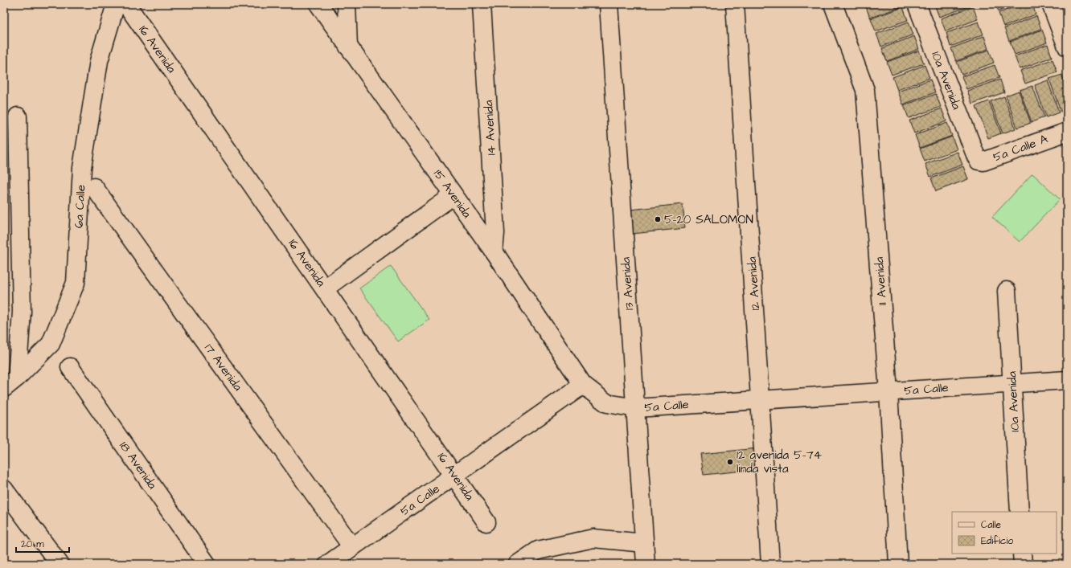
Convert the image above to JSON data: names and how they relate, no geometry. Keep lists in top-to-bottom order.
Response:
{
  "streets": {
    "street": [
      "16 Avenida",
      "10a Avenida",
      "14 Avenida",
      "5a Calle A",
      "15 Avenida",
      "6a Calle",
      "11 Avenida",
      "13 Avenida",
      "12 Avenida",
      "17 Avenida",
      "5a Calle",
      "18 Avenida"
    ]
  },
  "crossings": [
    ["16 Avenida", "5a Calle"],
    ["10a Avenida", "5a Calle A"],
    ["10a Avenida", "5a Calle"],
    ["14 Avenida", "15 Avenida"],
    ["15 Avenida", "5a Calle"],
    ["11 Avenida", "5a Calle"],
    ["13 Avenida", "5a Calle"],
    ["12 Avenida", "5a Calle"],
    ["17 Avenida", "5a Calle"]
  ],
  "places": ["5-20 SALOMON", "12 avenida 5-74 linda vista"],
  "legend": ["Calle", "Edificio"],
  "scale_bar": "20 m"
}
